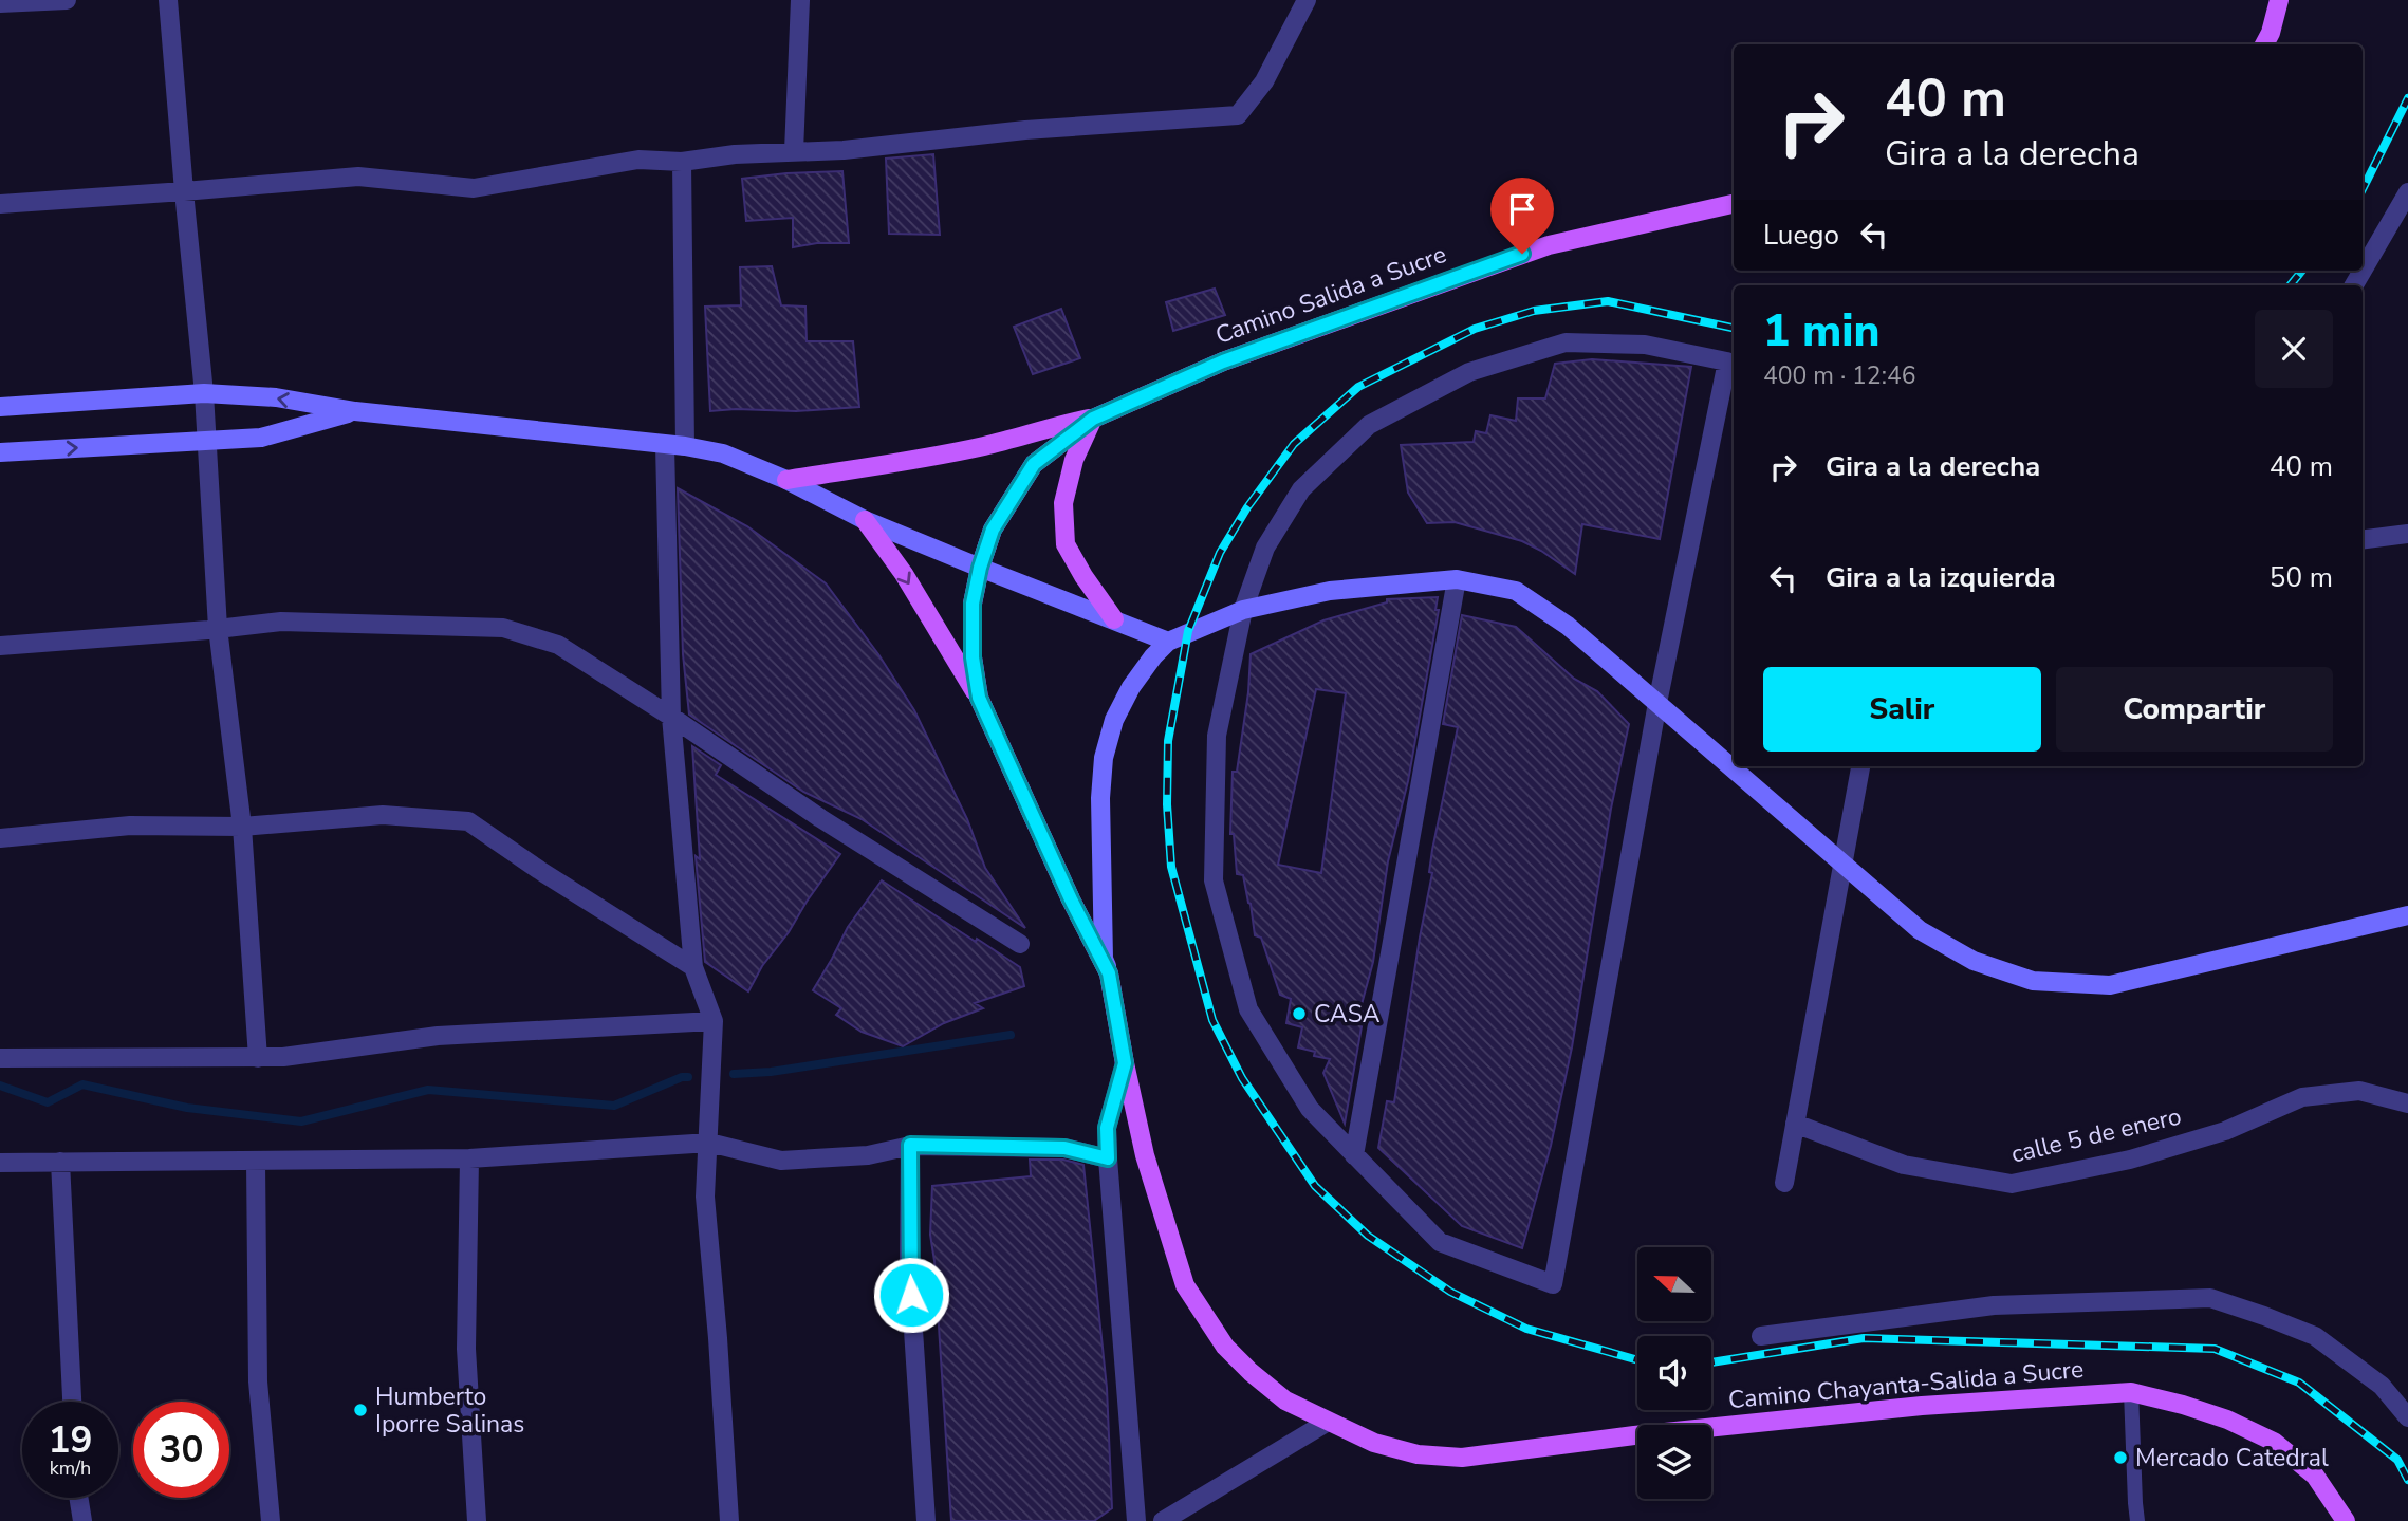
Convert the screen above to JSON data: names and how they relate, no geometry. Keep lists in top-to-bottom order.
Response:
{
  "streets": {
    "main road": ["Camino Salida a Sucre", "Camino Chayanta-Salida a Sucre"],
    "street": ["calle 5 de enero"]
  },
  "crossings": [
    ["Camino Salida a Sucre", "Camino Chayanta-Salida a Sucre"]
  ],
  "places": ["CASA", "Humberto Iporre Salinas", "Mercado Catedral"],
  "north": "left",
  "page": {
    "turn": ["40 m", "Gira a la derecha"],
    "then": "Luego",
    "heading": ["1 min", "400 m · 12:46"],
    "list": [
      {
        "name": "Gira a la derecha",
        "value": "40 m"
      },
      {
        "name": "Gira a la izquierda",
        "value": "50 m"
      }
    ],
    "buttons": ["Salir", "Compartir"],
    "speed": "19 km/h",
    "limit": "30"
  }
}
